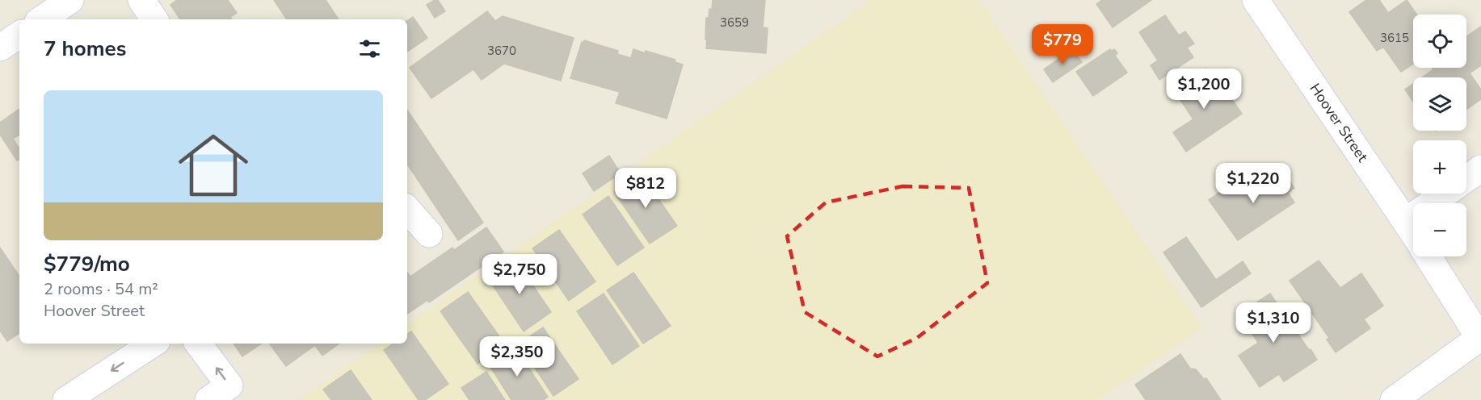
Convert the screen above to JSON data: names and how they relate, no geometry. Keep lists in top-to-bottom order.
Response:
{
  "streets": {
    "street": ["Hoover Street"]
  },
  "house_numbers": ["3659", "3615", "3670"],
  "page": {
    "map_buttons": ["+", "−"],
    "heading": "7 homes",
    "price": [
      "$779",
      "$1,200",
      "$1,220",
      "$812",
      "$2,750",
      "$1,310",
      "$2,350"
    ],
    "list": [
      {
        "name": "$779/mo",
        "note": "2 rooms · 54 m² · Hoover Street"
      }
    ]
  }
}
